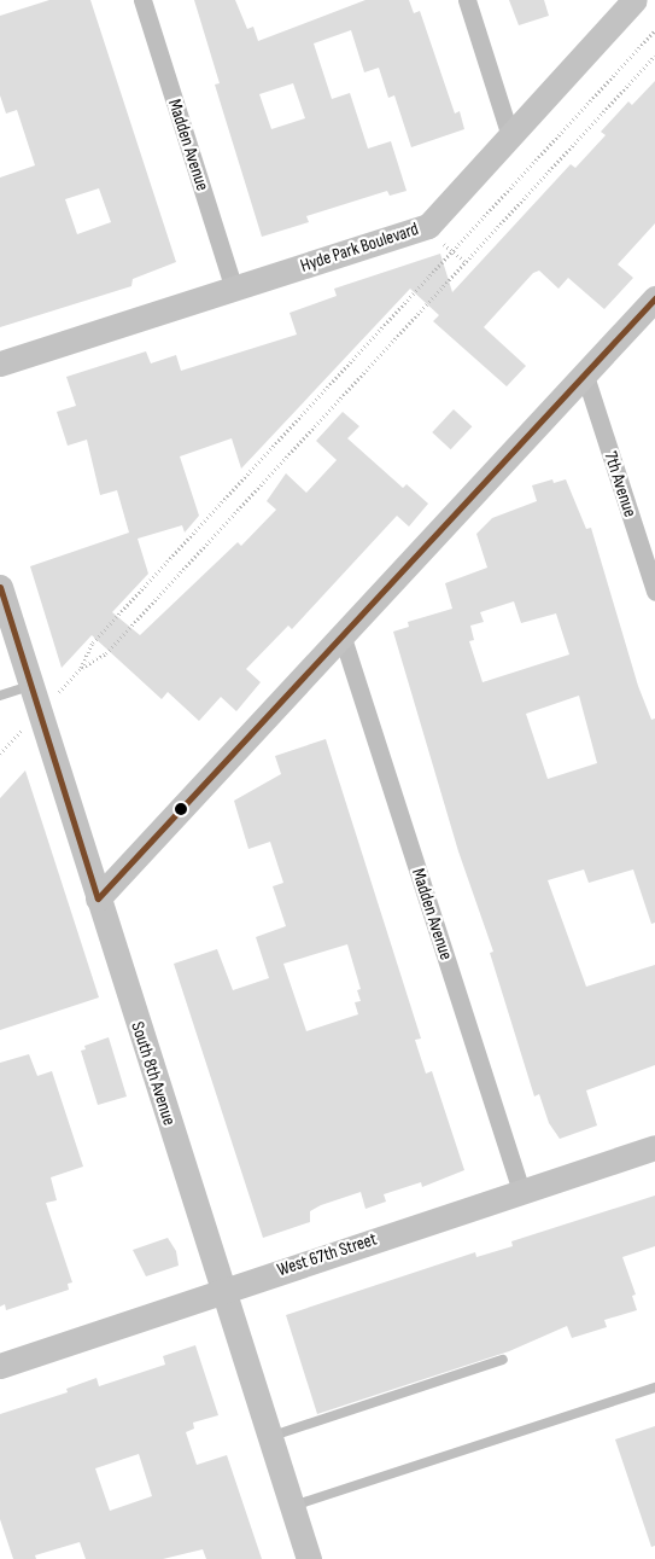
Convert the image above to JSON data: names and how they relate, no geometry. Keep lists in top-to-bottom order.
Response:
{
  "streets": {
    "street": [
      "Madden Avenue",
      "Hyde Park Boulevard",
      "7th Avenue",
      "South 8th Avenue",
      "West 67th Street"
    ]
  },
  "crossings": [
    ["Madden Avenue", "Hyde Park Boulevard"],
    ["Madden Avenue", "West 67th Street"],
    ["South 8th Avenue", "West 67th Street"]
  ]
}
